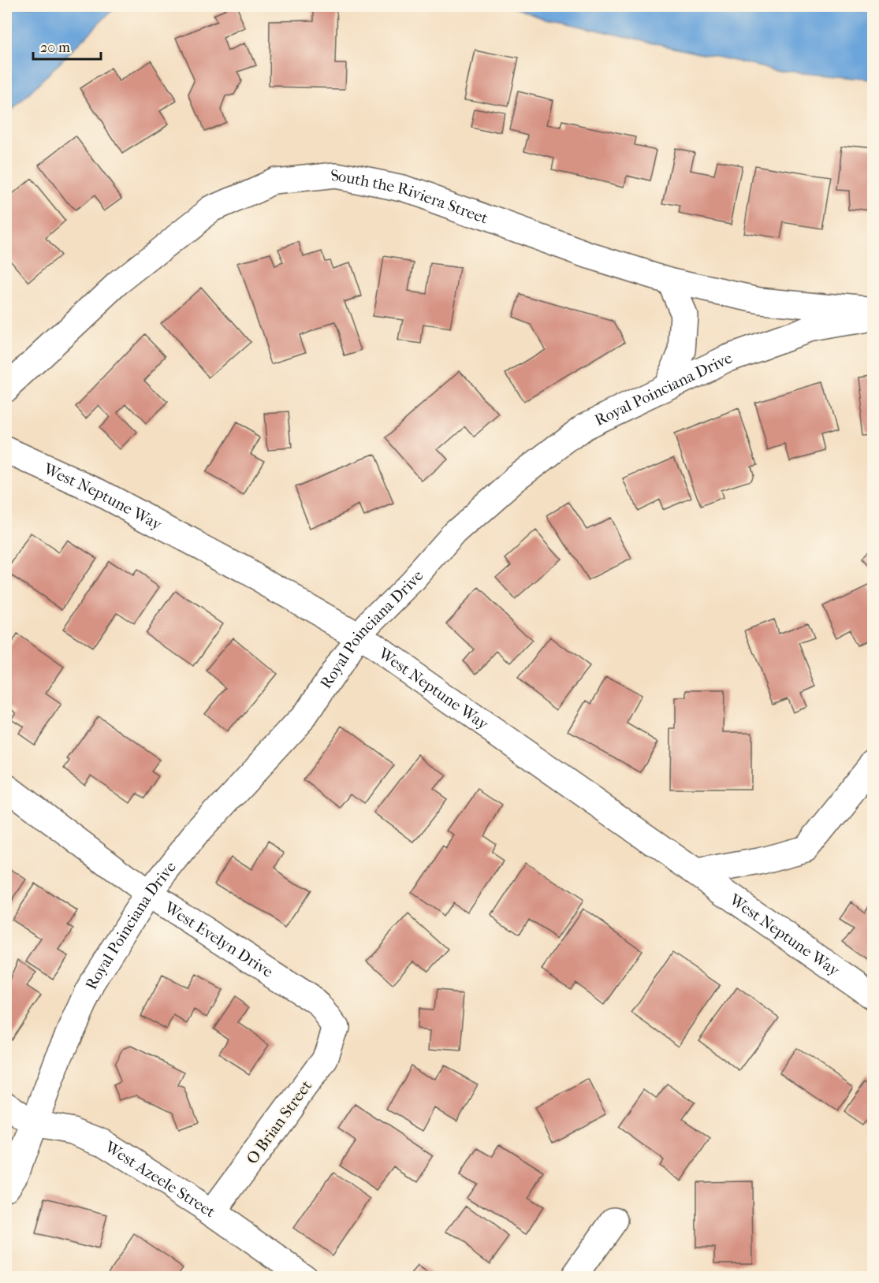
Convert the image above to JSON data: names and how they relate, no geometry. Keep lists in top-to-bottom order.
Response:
{
  "streets": {
    "street": [
      "South the Riviera Street",
      "Royal Poinciana Drive",
      "West Neptune Way",
      "West Evelyn Drive",
      "O Brian Street",
      "West Azeele Street"
    ]
  },
  "crossings": [
    ["Royal Poinciana Drive", "West Neptune Way"],
    ["Royal Poinciana Drive", "West Evelyn Drive"],
    ["Royal Poinciana Drive", "West Azeele Street"],
    ["West Evelyn Drive", "O Brian Street"],
    ["O Brian Street", "West Azeele Street"]
  ],
  "scale_bar": "20 m"
}
